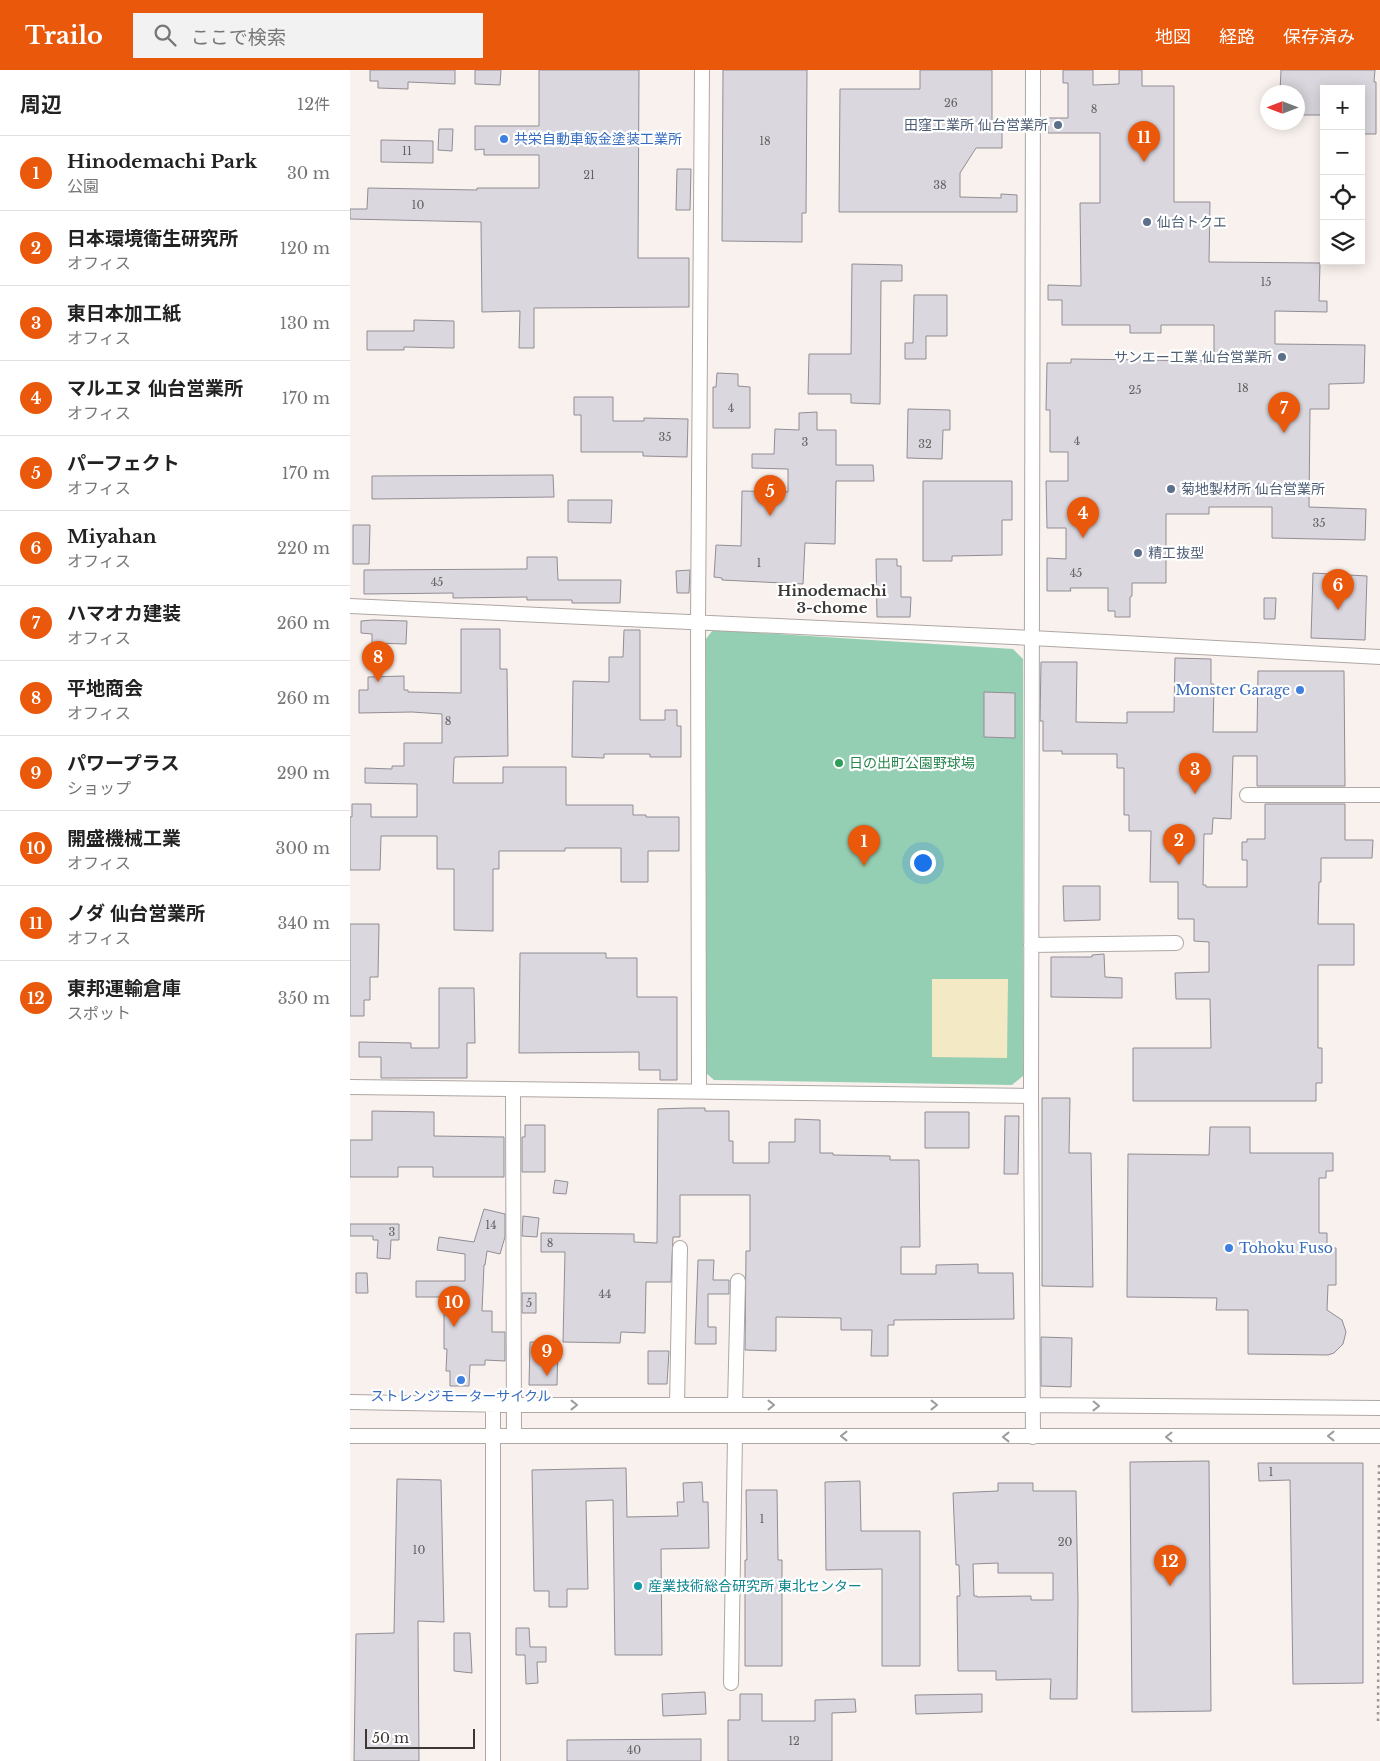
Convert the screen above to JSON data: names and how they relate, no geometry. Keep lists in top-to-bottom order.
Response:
{
  "districts": ["Hinodemachi 3-chome"],
  "places": [
    "田窪工業所 仙台営業所",
    "共栄自動車鈑金塗装工業所",
    "仙台トクエ",
    "サンエー工業 仙台営業所",
    "菊地製材所 仙台営業所",
    "精工抜型",
    "Monster Garage",
    "日の出町公園野球場",
    "Tohoku Fuso",
    "ストレンジモーターサイクル",
    "産業技術総合研究所 東北センター"
  ],
  "house_numbers": [
    "26",
    "8",
    "18",
    "11",
    "21",
    "38",
    "10",
    "15",
    "18",
    "25",
    "4",
    "35",
    "4",
    "3",
    "32",
    "35",
    "1",
    "45",
    "45",
    "8",
    "14",
    "3",
    "8",
    "44",
    "5",
    "1",
    "1",
    "20",
    "10",
    "12",
    "40"
  ],
  "scale_bar": "50 m",
  "north": "left",
  "page": {
    "header": "Trailo",
    "search": "ここで検索",
    "nav": ["地図", "経路", "保存済み"],
    "heading": ["周辺", "12件"],
    "map_buttons": ["+", "−"],
    "pins": [
      "11",
      "7",
      "5",
      "4",
      "6",
      "8",
      "3",
      "2",
      "1",
      "10",
      "9",
      "12"
    ],
    "list": [
      {
        "mark": "1",
        "name": "Hinodemachi Park",
        "note": "公園",
        "value": "30 m"
      },
      {
        "mark": "2",
        "name": "日本環境衛生研究所",
        "note": "オフィス",
        "value": "120 m"
      },
      {
        "mark": "3",
        "name": "東日本加工紙",
        "note": "オフィス",
        "value": "130 m"
      },
      {
        "mark": "4",
        "name": "マルエヌ 仙台営業所",
        "note": "オフィス",
        "value": "170 m"
      },
      {
        "mark": "5",
        "name": "パーフェクト",
        "note": "オフィス",
        "value": "170 m"
      },
      {
        "mark": "6",
        "name": "Miyahan",
        "note": "オフィス",
        "value": "220 m"
      },
      {
        "mark": "7",
        "name": "ハマオカ建装",
        "note": "オフィス",
        "value": "260 m"
      },
      {
        "mark": "8",
        "name": "平地商会",
        "note": "オフィス",
        "value": "260 m"
      },
      {
        "mark": "9",
        "name": "パワープラス",
        "note": "ショップ",
        "value": "290 m"
      },
      {
        "mark": "10",
        "name": "開盛機械工業",
        "note": "オフィス",
        "value": "300 m"
      },
      {
        "mark": "11",
        "name": "ノダ 仙台営業所",
        "note": "オフィス",
        "value": "340 m"
      },
      {
        "mark": "12",
        "name": "東邦運輸倉庫",
        "note": "スポット",
        "value": "350 m"
      }
    ],
    "scale": "50 m"
  }
}
